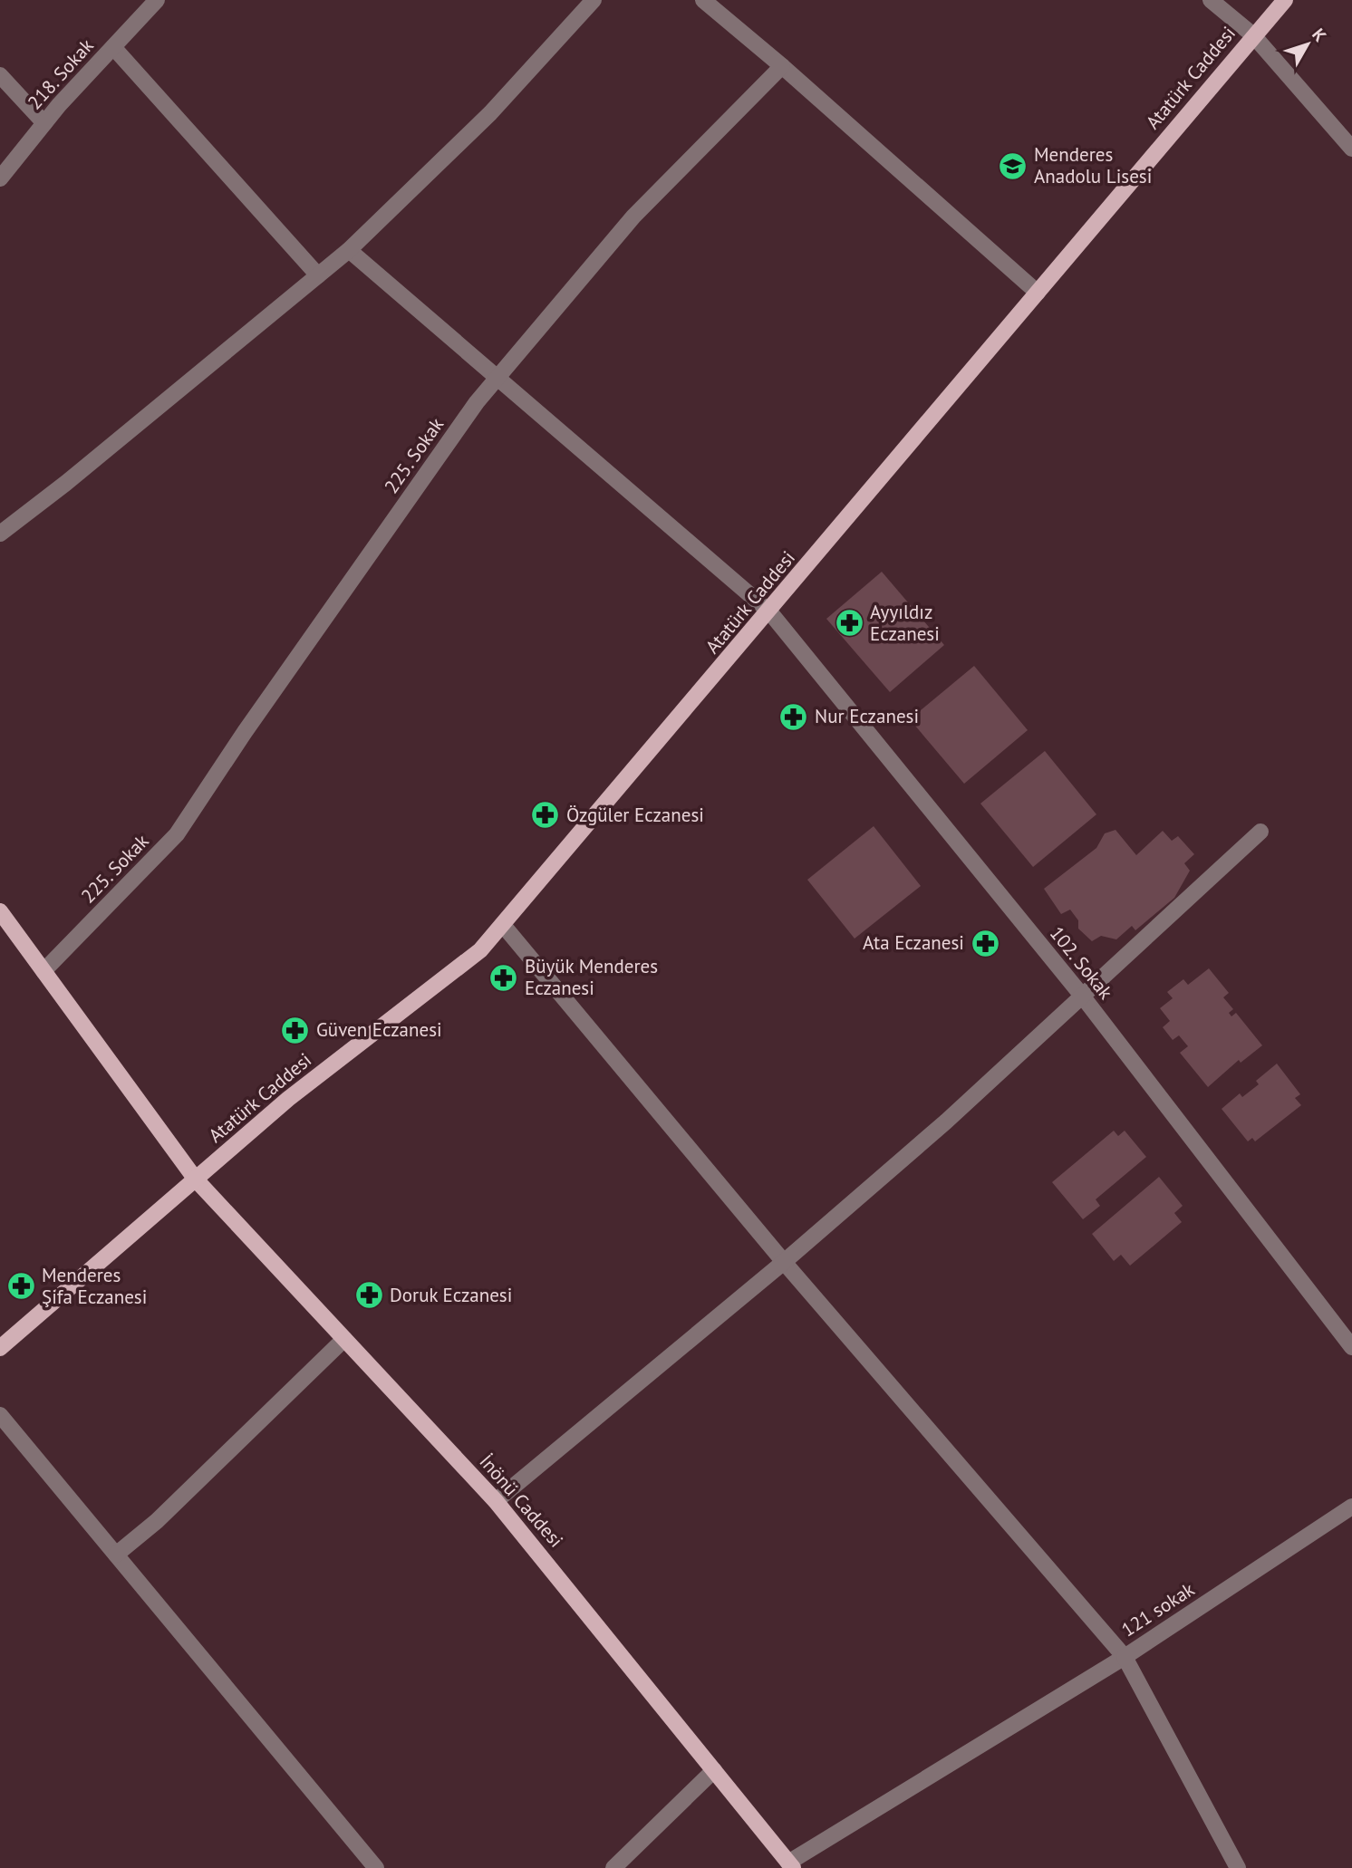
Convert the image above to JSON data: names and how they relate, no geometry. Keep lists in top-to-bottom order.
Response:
{
  "streets": {
    "main road": ["Atatürk Caddesi", "İnönü Caddesi"],
    "street": [
      "218. Sokak",
      "225. Sokak",
      "102. Sokak",
      "121 sokak"
    ]
  },
  "crossings": [
    ["Atatürk Caddesi", "102. Sokak"],
    ["Atatürk Caddesi", "İnönü Caddesi"],
    ["225. Sokak", "102. Sokak"],
    ["225. Sokak", "İnönü Caddesi"]
  ],
  "places": {
    "school or university": ["Menderes Anadolu Lisesi"],
    "pharmacy": [
      "Ayyıldız Eczanesi",
      "Nur Eczanesi",
      "Özgüler Eczanesi",
      "Ata Eczanesi",
      "Büyük Menderes Eczanesi",
      "Güven Eczanesi",
      "Menderes Şifa Eczanesi",
      "Doruk Eczanesi"
    ]
  },
  "north": "top right"
}
